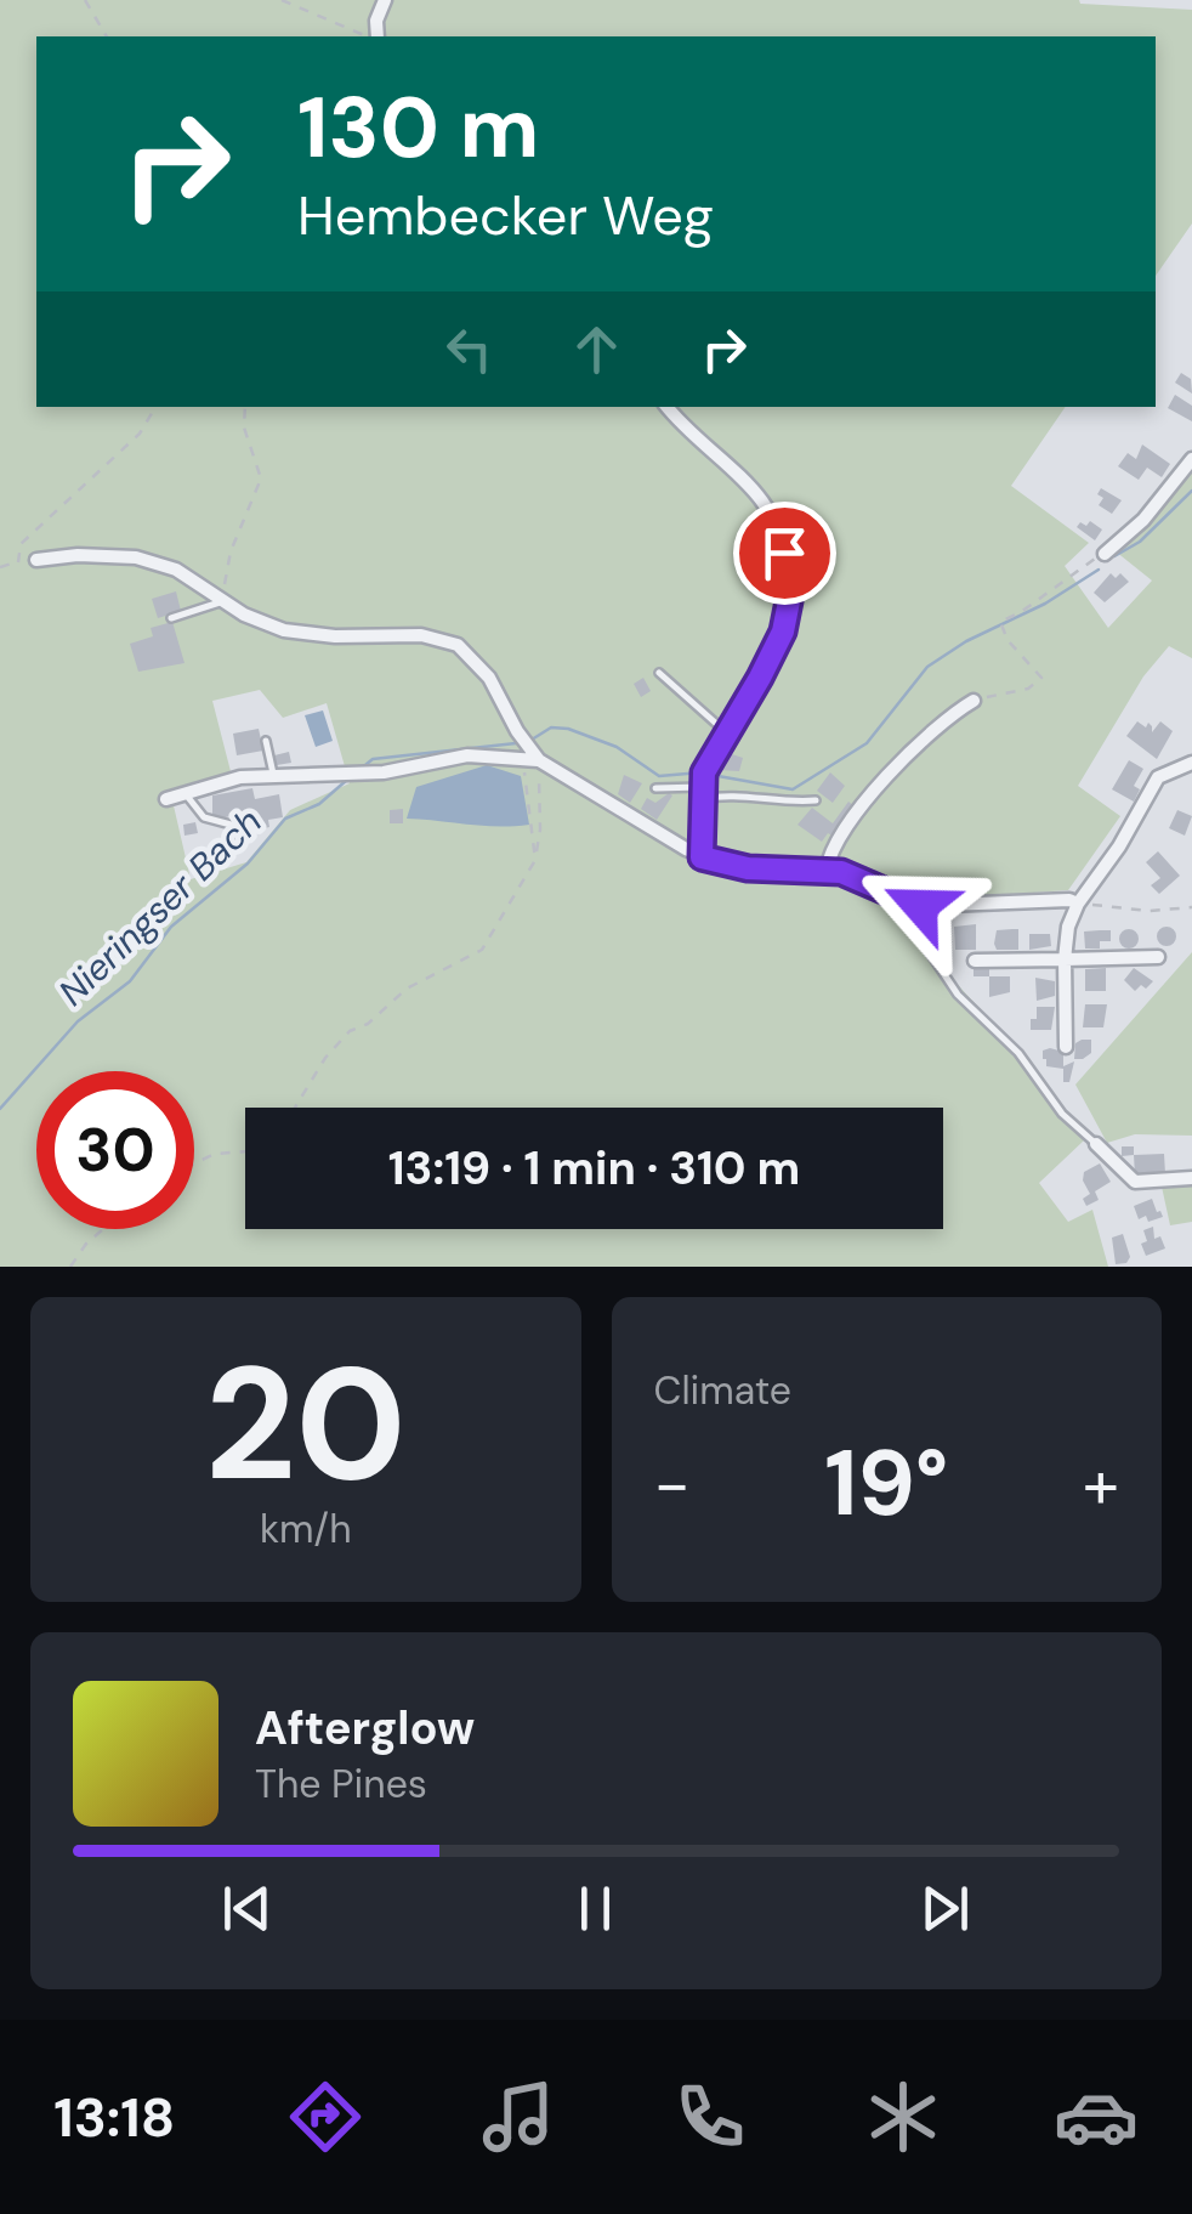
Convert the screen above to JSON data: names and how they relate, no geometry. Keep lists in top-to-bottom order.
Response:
{
  "water": ["Nieringser Bach"],
  "page": {
    "turn": ["130 m", "Hembecker Weg"],
    "limit": "30",
    "trip": "13:19 · 1 min · 310 m",
    "tile": [
      ["20", "km/h"],
      "Climate"
    ],
    "heat": ["−", "19°", "+"],
    "song": ["Afterglow", "The Pines"],
    "tabs": "13:18"
  }
}
